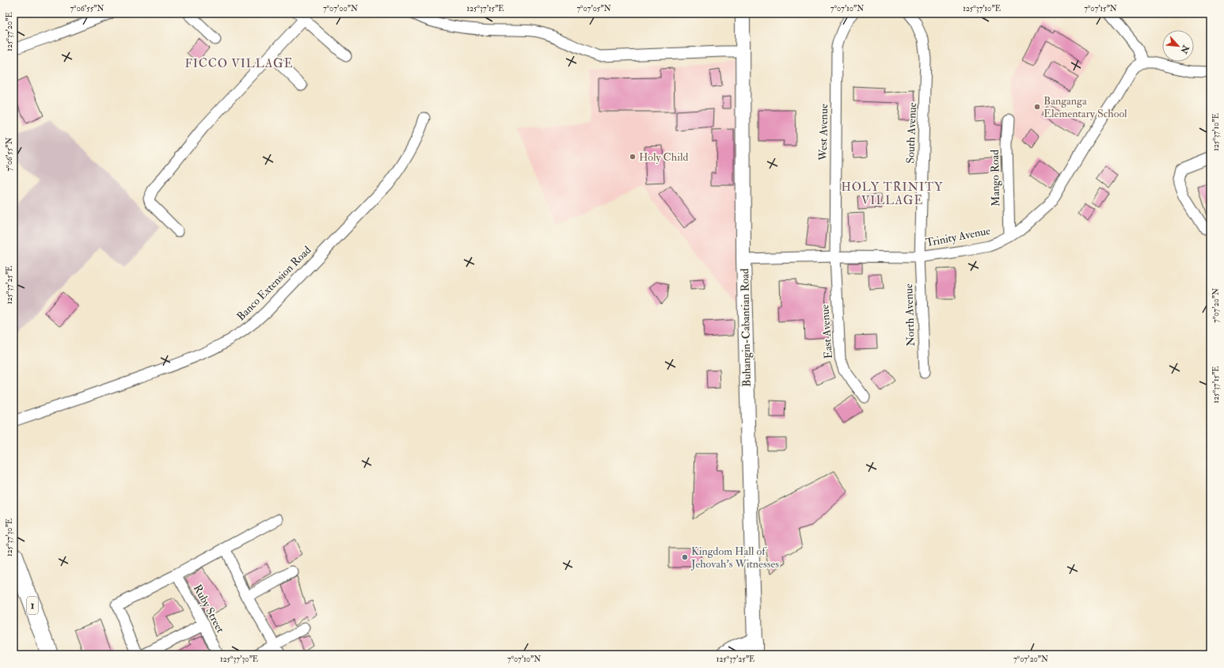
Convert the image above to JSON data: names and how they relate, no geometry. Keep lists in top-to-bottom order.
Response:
{
  "streets": {
    "highway": ["1"],
    "main road": ["Buhangin-Cabantian Road"],
    "street": [
      "West Avenue",
      "South Avenue",
      "Mango Road",
      "Trinity Avenue",
      "Banco Extension Road",
      "North Avenue",
      "East Avenue",
      "Ruby Street"
    ]
  },
  "crossings": [
    ["West Avenue", "Trinity Avenue"],
    ["West Avenue", "East Avenue"],
    ["South Avenue", "Trinity Avenue"],
    ["South Avenue", "North Avenue"],
    ["Mango Road", "Trinity Avenue"],
    ["Trinity Avenue", "North Avenue"],
    ["Trinity Avenue", "Buhangin-Cabantian Road"],
    ["Trinity Avenue", "East Avenue"]
  ],
  "districts": ["FICCO VILLAGE", "HOLY TRINITY VILLAGE"],
  "places": ["Banganga Elementary School", "Holy Child", "Kingdom Hall of Jehovah's Witnesses"],
  "north": "bottom right",
  "coordinates": [
    "7°06'55\"N",
    "7°07'00\"N",
    "125°37'15\"E",
    "7°07'05\"N",
    "7°07'10\"N",
    "125°37'10\"E",
    "7°07'15\"N",
    "125°37'20\"E",
    "125°37'25\"E",
    "7°07'20\"N",
    "125°37'30\"E"
  ]
}
